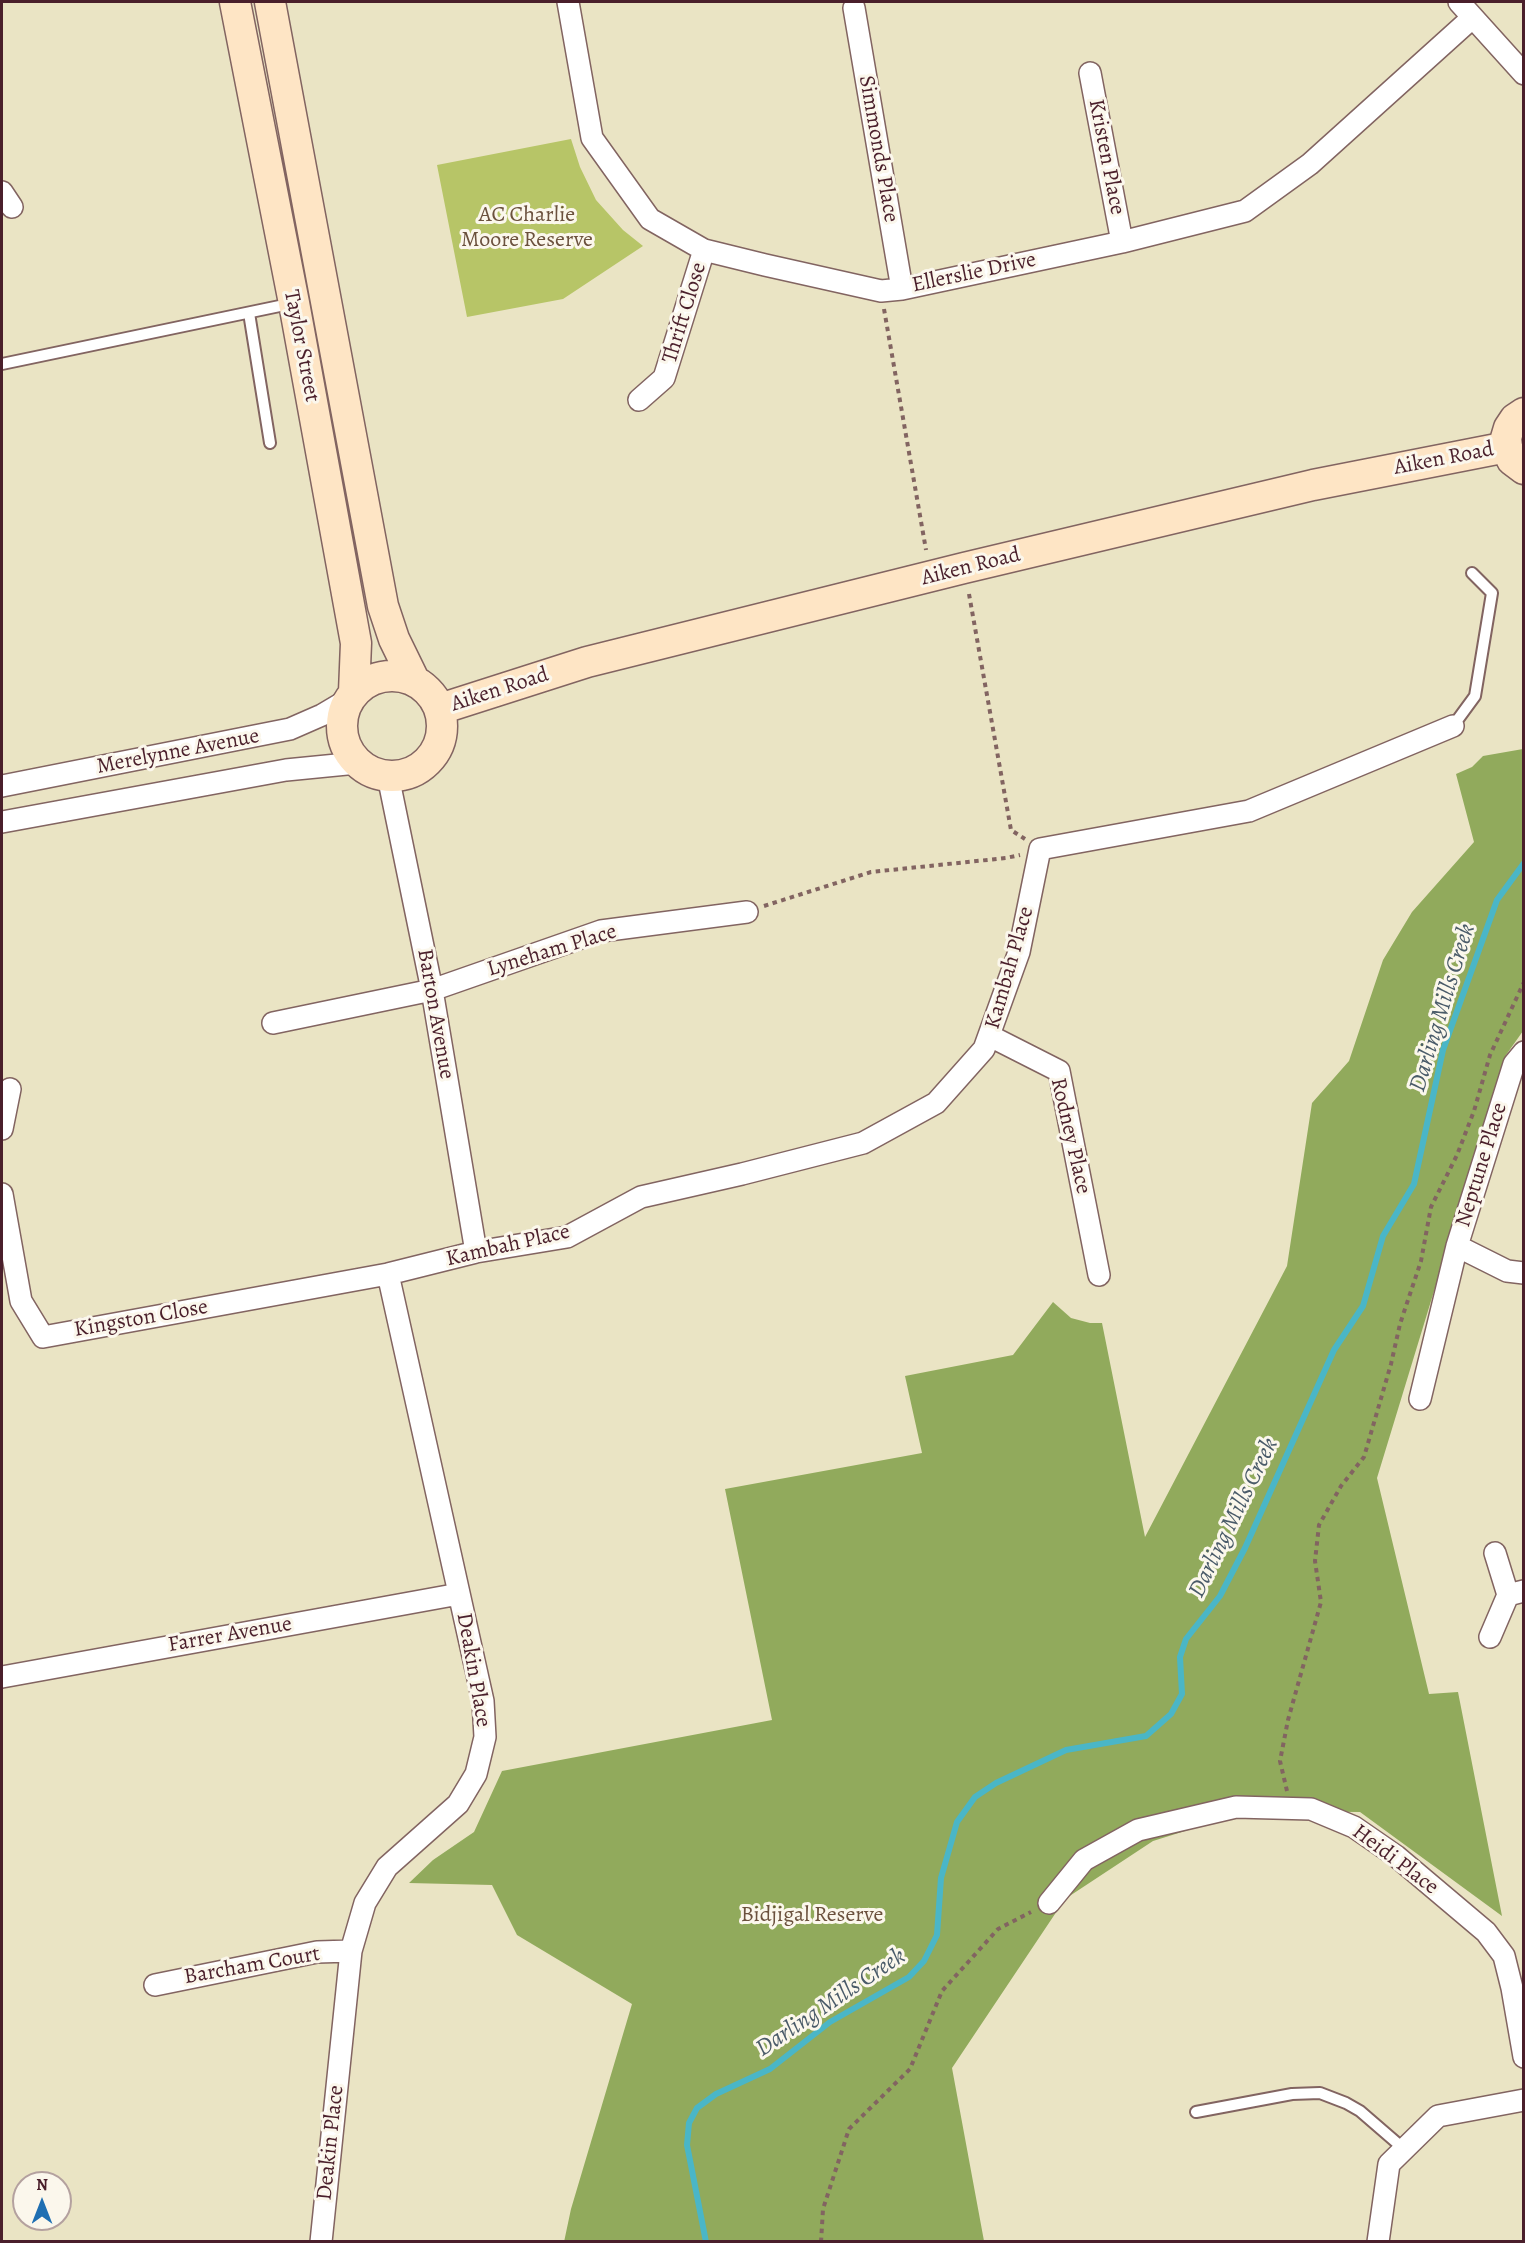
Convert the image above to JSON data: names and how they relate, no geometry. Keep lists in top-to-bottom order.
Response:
{
  "streets": {
    "street": [
      "Simmonds Place",
      "Kristen Place",
      "Ellerslie Drive",
      "Thrift Close",
      "Taylor Street",
      "Aiken Road",
      "Merelynne Avenue",
      "Lyneham Place",
      "Kambah Place",
      "Barton Avenue",
      "Rodney Place",
      "Neptune Place",
      "Kingston Close",
      "Farrer Avenue",
      "Deakin Place",
      "Heidi Place",
      "Barcham Court"
    ]
  },
  "crossings": [
    ["Simmonds Place", "Ellerslie Drive"],
    ["Kristen Place", "Ellerslie Drive"],
    ["Ellerslie Drive", "Thrift Close"],
    ["Taylor Street", "Aiken Road"],
    ["Taylor Street", "Merelynne Avenue"],
    ["Taylor Street", "Barton Avenue"],
    ["Aiken Road", "Merelynne Avenue"],
    ["Aiken Road", "Barton Avenue"],
    ["Merelynne Avenue", "Barton Avenue"],
    ["Lyneham Place", "Barton Avenue"],
    ["Kambah Place", "Barton Avenue"],
    ["Kambah Place", "Rodney Place"],
    ["Kambah Place", "Kingston Close"],
    ["Kambah Place", "Deakin Place"],
    ["Kingston Close", "Deakin Place"],
    ["Farrer Avenue", "Deakin Place"],
    ["Deakin Place", "Barcham Court"]
  ],
  "water": ["Darling Mills Creek"],
  "parks": ["AC Charlie Moore Reserve", "Bidjigal Reserve"],
  "north": "top"
}
